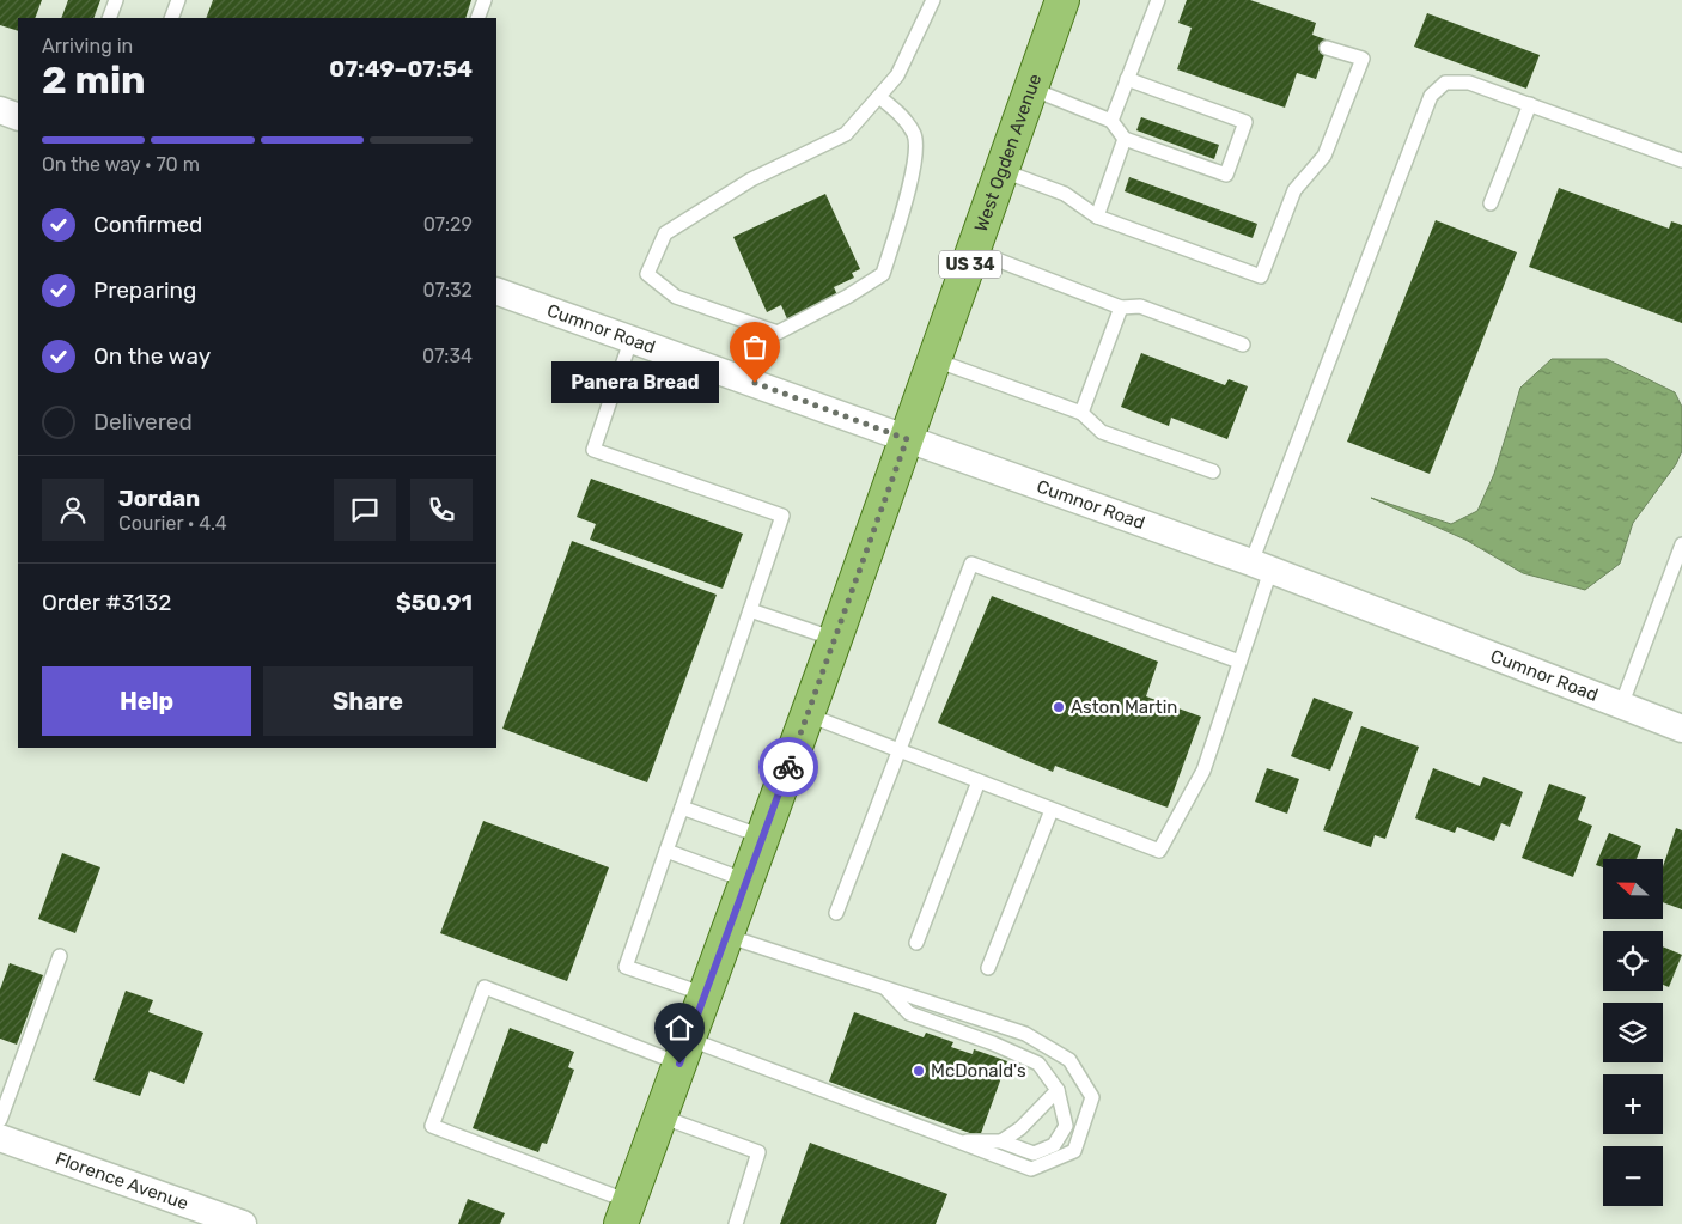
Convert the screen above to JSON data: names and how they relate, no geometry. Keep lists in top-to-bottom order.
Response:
{
  "streets": {
    "main road": ["West Ogden Avenue", "US 34"],
    "street": ["Cumnor Road", "Florence Avenue"]
  },
  "crossings": [
    ["West Ogden Avenue", "US 34"],
    ["West Ogden Avenue", "Cumnor Road"],
    ["US 34", "Cumnor Road"]
  ],
  "places": ["Panera Bread", "Aston Martin", "McDonald's"],
  "north": "left",
  "page": {
    "heading": ["2 min", "Arriving in", "07:49–07:54"],
    "panel": [
      "Jordan",
      "Courier · 4.4",
      "Order #3132",
      "$50.91"
    ],
    "bar": "On the way · 70 m",
    "list": [
      ["Confirmed", "07:29"],
      ["Preparing", "07:32"],
      ["On the way", "07:34"],
      "Delivered"
    ],
    "bubble": "Panera Bread",
    "buttons": ["Help", "Share"],
    "map_buttons": ["+", "−"]
  }
}
